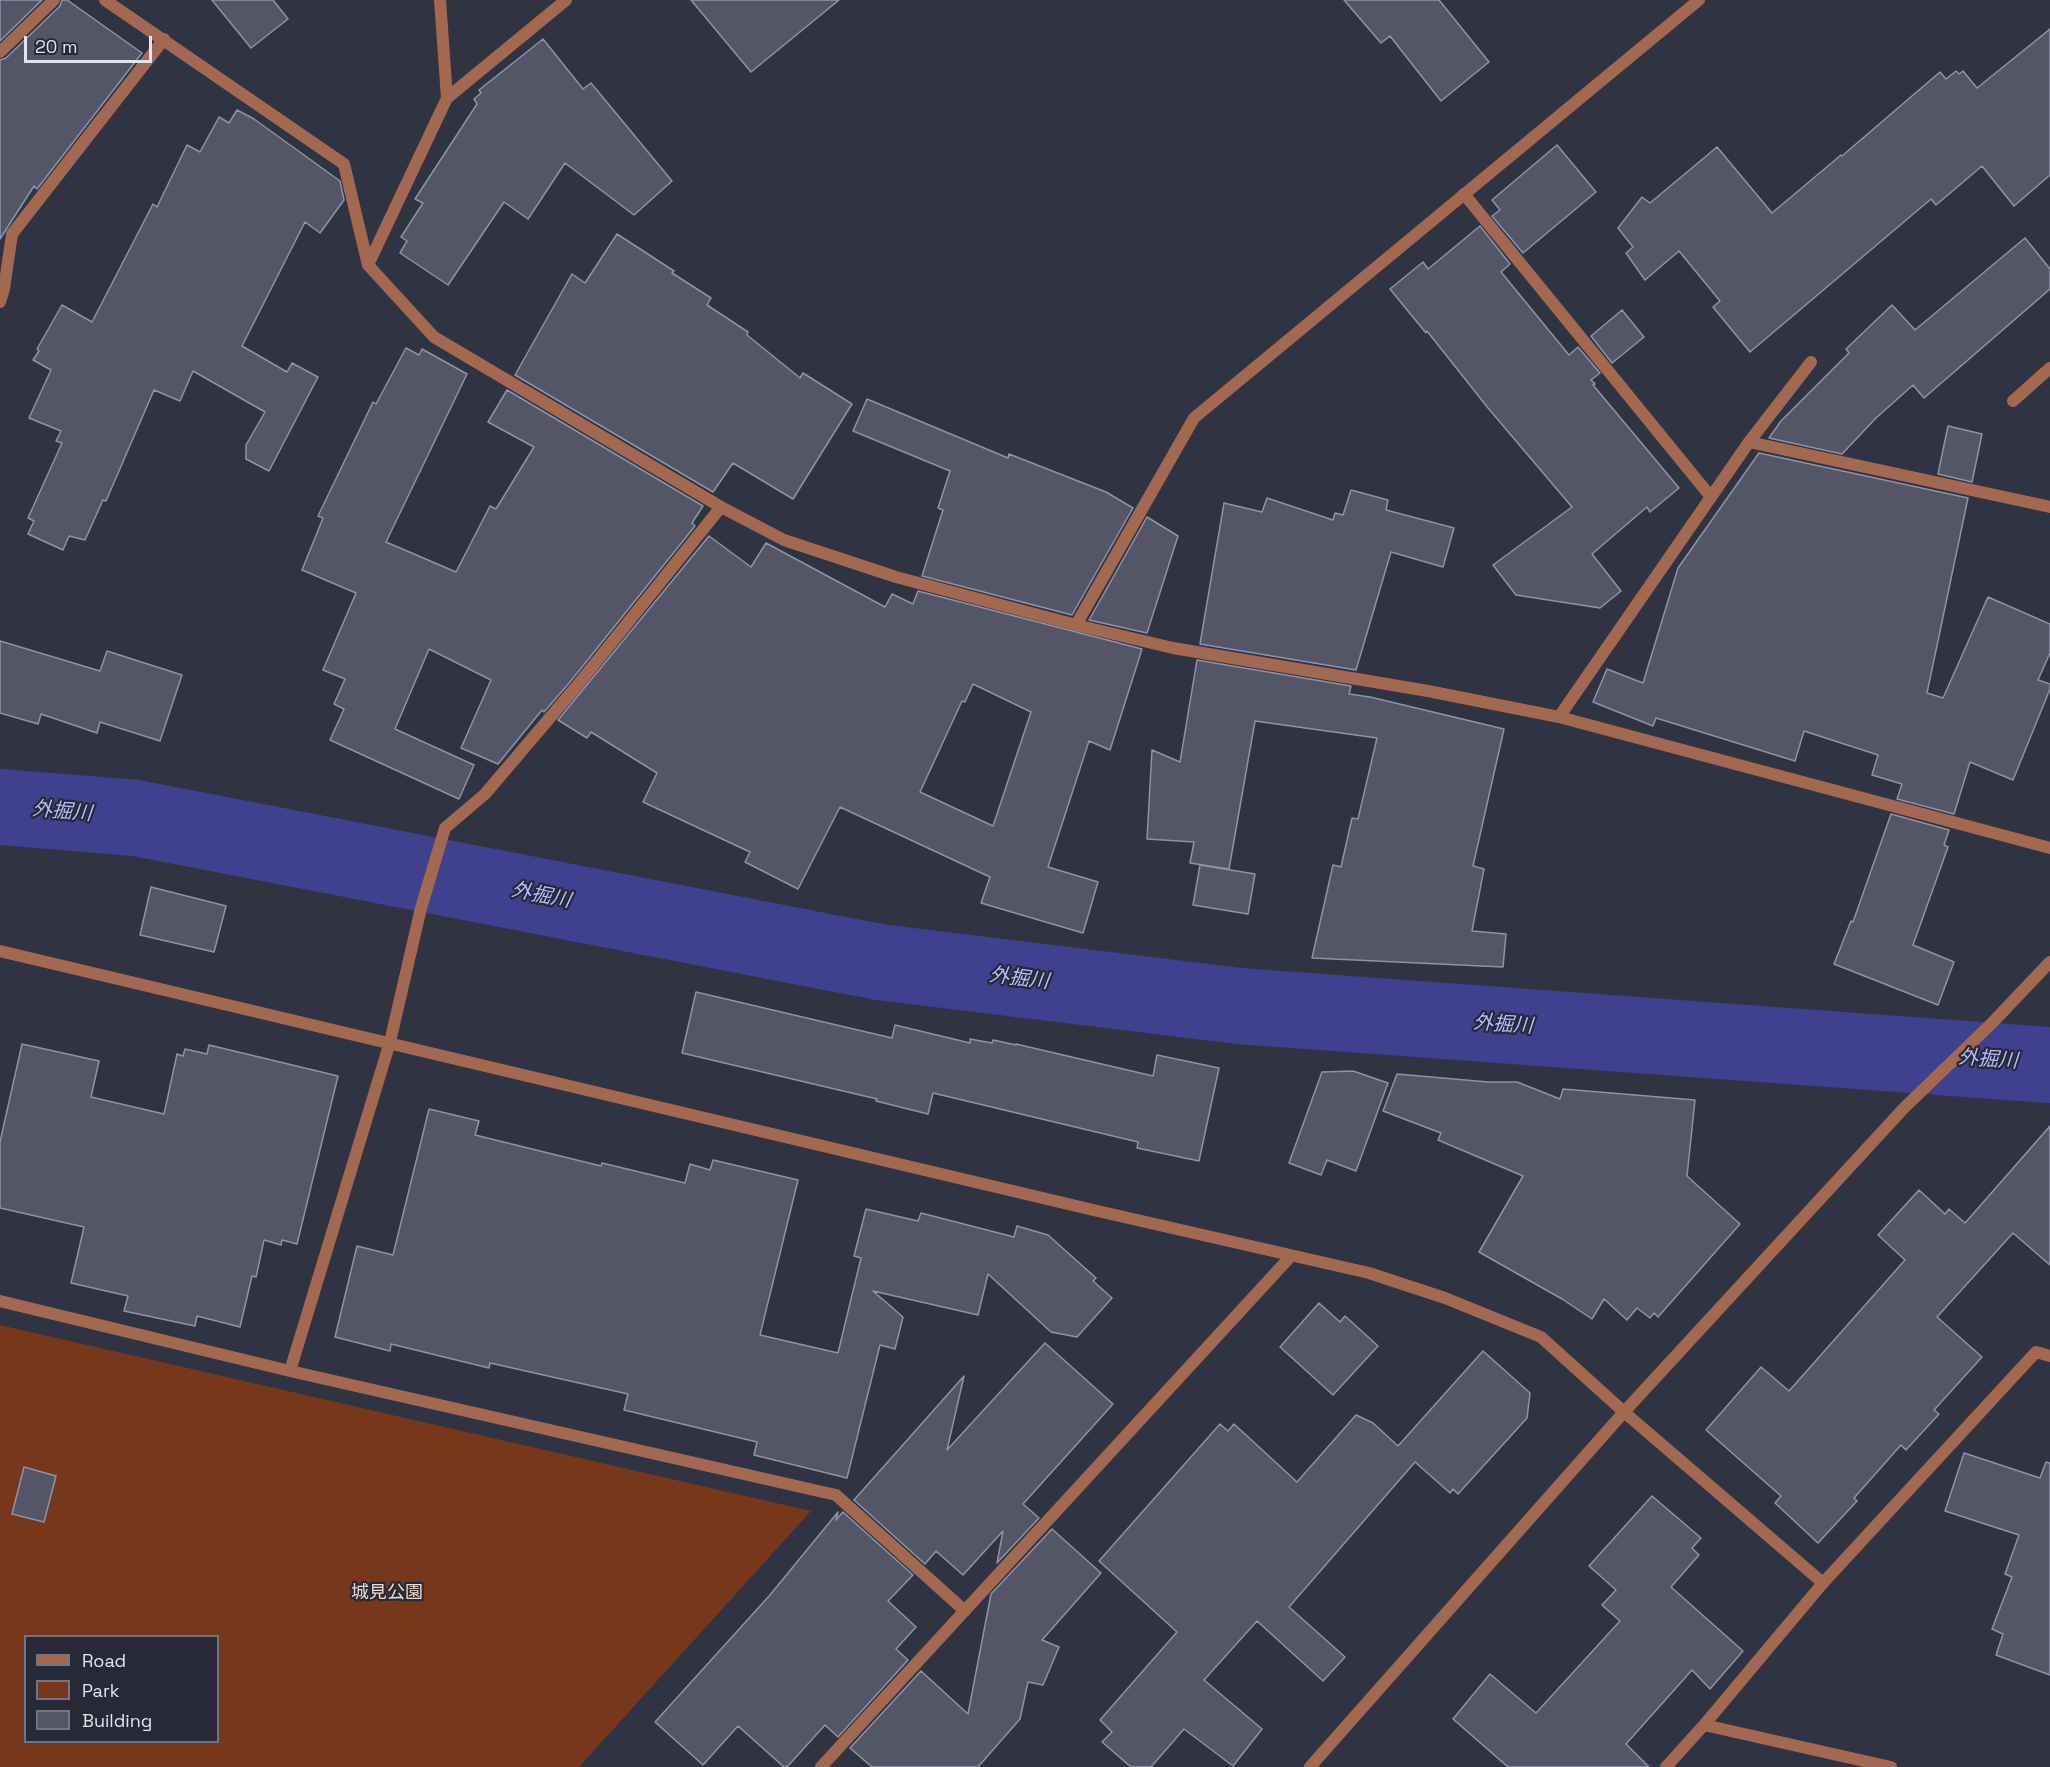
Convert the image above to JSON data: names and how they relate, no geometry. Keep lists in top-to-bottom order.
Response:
{
  "water": ["外掘川"],
  "parks": ["城見公園"],
  "legend": ["Road", "Park", "Building"],
  "scale_bar": "20 m"
}
